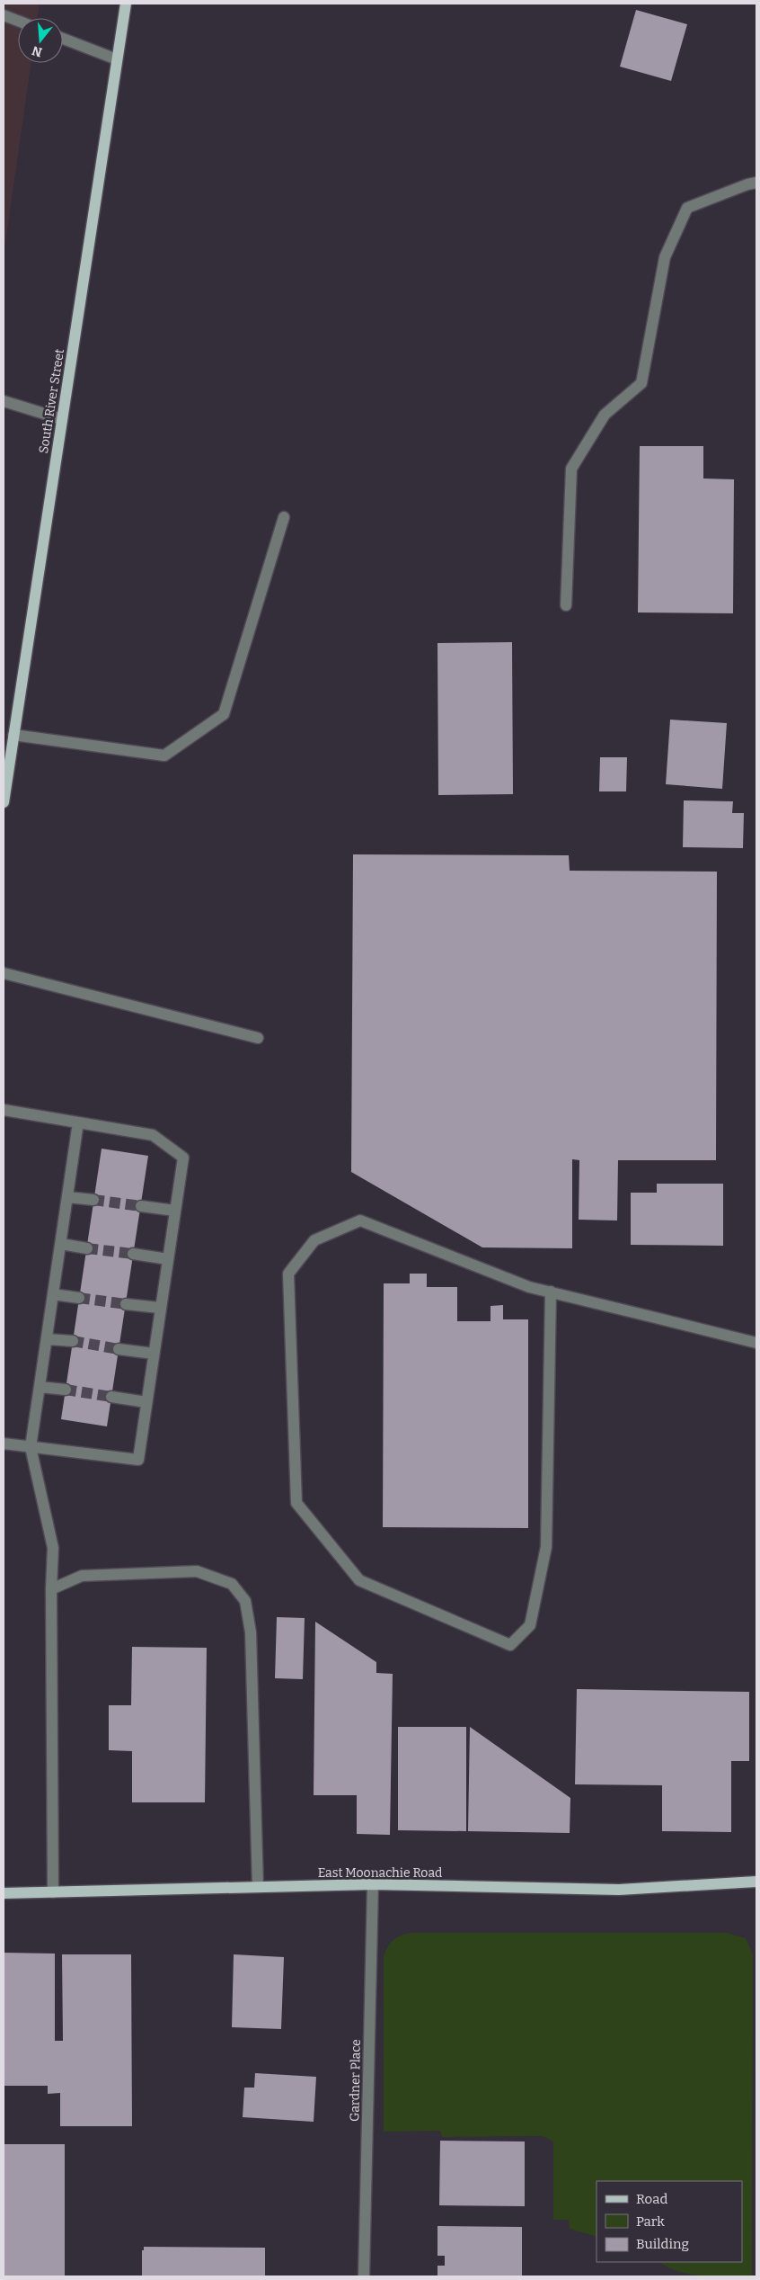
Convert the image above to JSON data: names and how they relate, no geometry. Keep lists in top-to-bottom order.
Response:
{
  "streets": {
    "main road": ["South River Street", "East Moonachie Road"],
    "street": ["Gardner Place"]
  },
  "crossings": [
    ["East Moonachie Road", "Gardner Place"]
  ],
  "legend": ["Road", "Park", "Building"],
  "north": "bottom"
}
